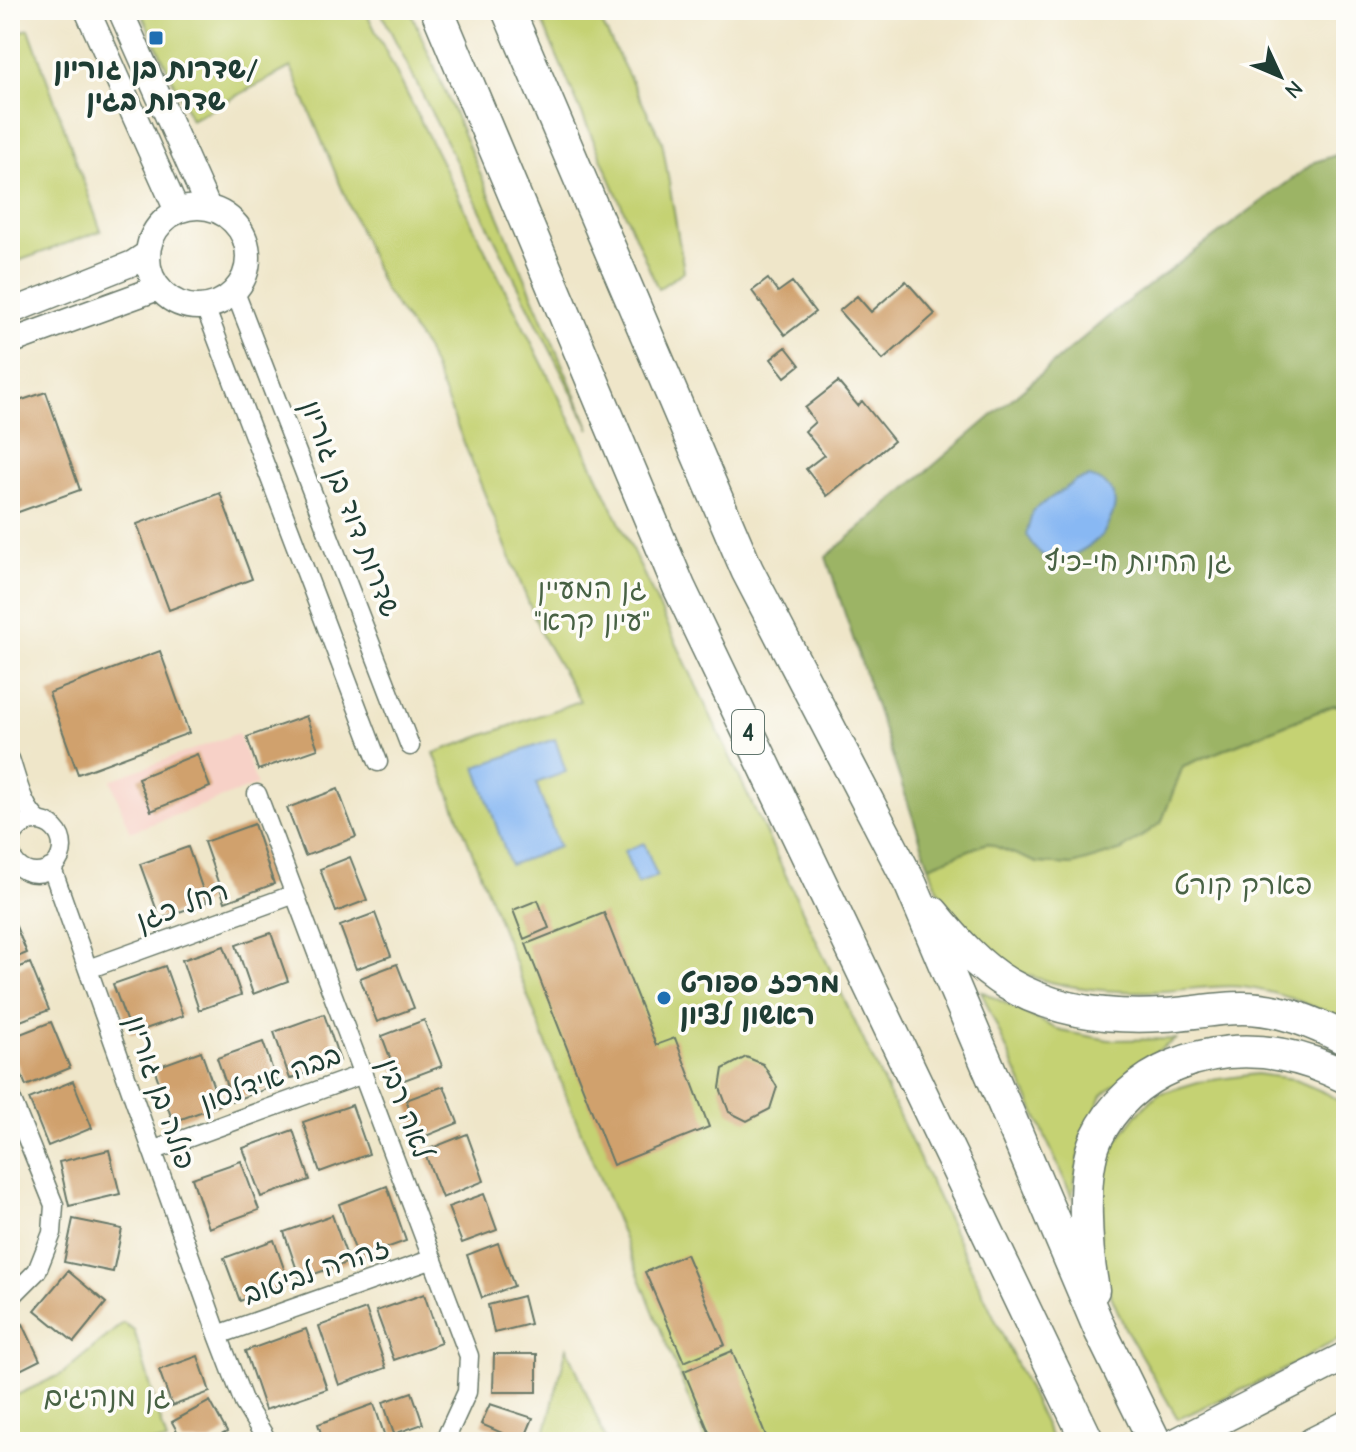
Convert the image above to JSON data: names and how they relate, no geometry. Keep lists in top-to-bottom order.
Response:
{
  "streets": {
    "highway": ["4"],
    "street": [
      "שדרות דוד בן גוריון",
      "רחל כגן",
      "בבה אידלסון",
      "פולה בן גוריון",
      "לאה רבין",
      "זהרה לביטוב"
    ]
  },
  "crossings": [
    ["רחל כגן", "פולה בן גוריון"],
    ["רחל כגן", "לאה רבין"],
    ["בבה אידלסון", "פולה בן גוריון"],
    ["בבה אידלסון", "לאה רבין"],
    ["פולה בן גוריון", "זהרה לביטוב"],
    ["לאה רבין", "זהרה לביטוב"]
  ],
  "parks": [
    "גן החיות חי-כיף",
    "גן המעיין \"עיון קרא\"",
    "פארק קורט",
    "גן מנהיגים"
  ],
  "places": {
    "transit": ["שדרות בן גוריון/ שדרות בגין"],
    "other": ["מרכז ספורט ראשון לציון"]
  },
  "north": "bottom right"
}
